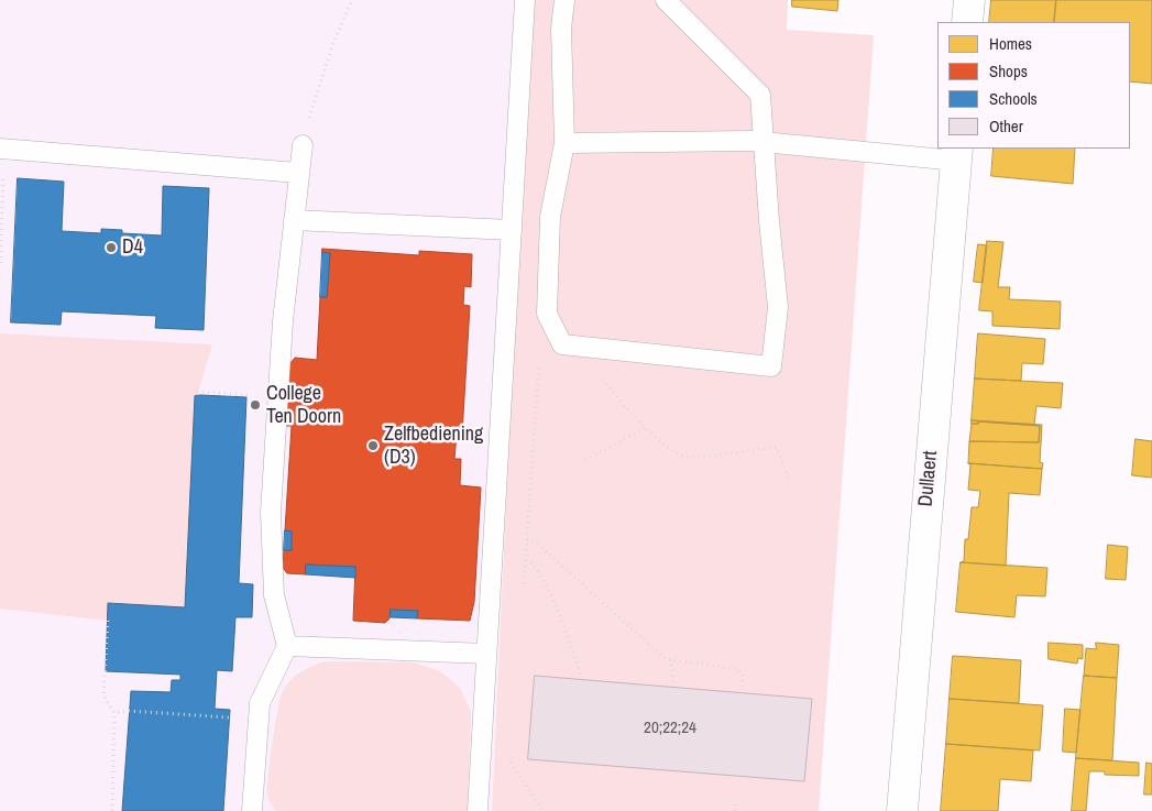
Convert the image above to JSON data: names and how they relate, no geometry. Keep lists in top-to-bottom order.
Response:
{
  "streets": {
    "street": ["Dullaert"]
  },
  "places": ["D4", "College Ten Doorn", "Zelfbediening (D3)"],
  "house_numbers": ["20;22;24"],
  "legend": [
    "Homes",
    "Shops",
    "Schools",
    "Other"
  ]
}
